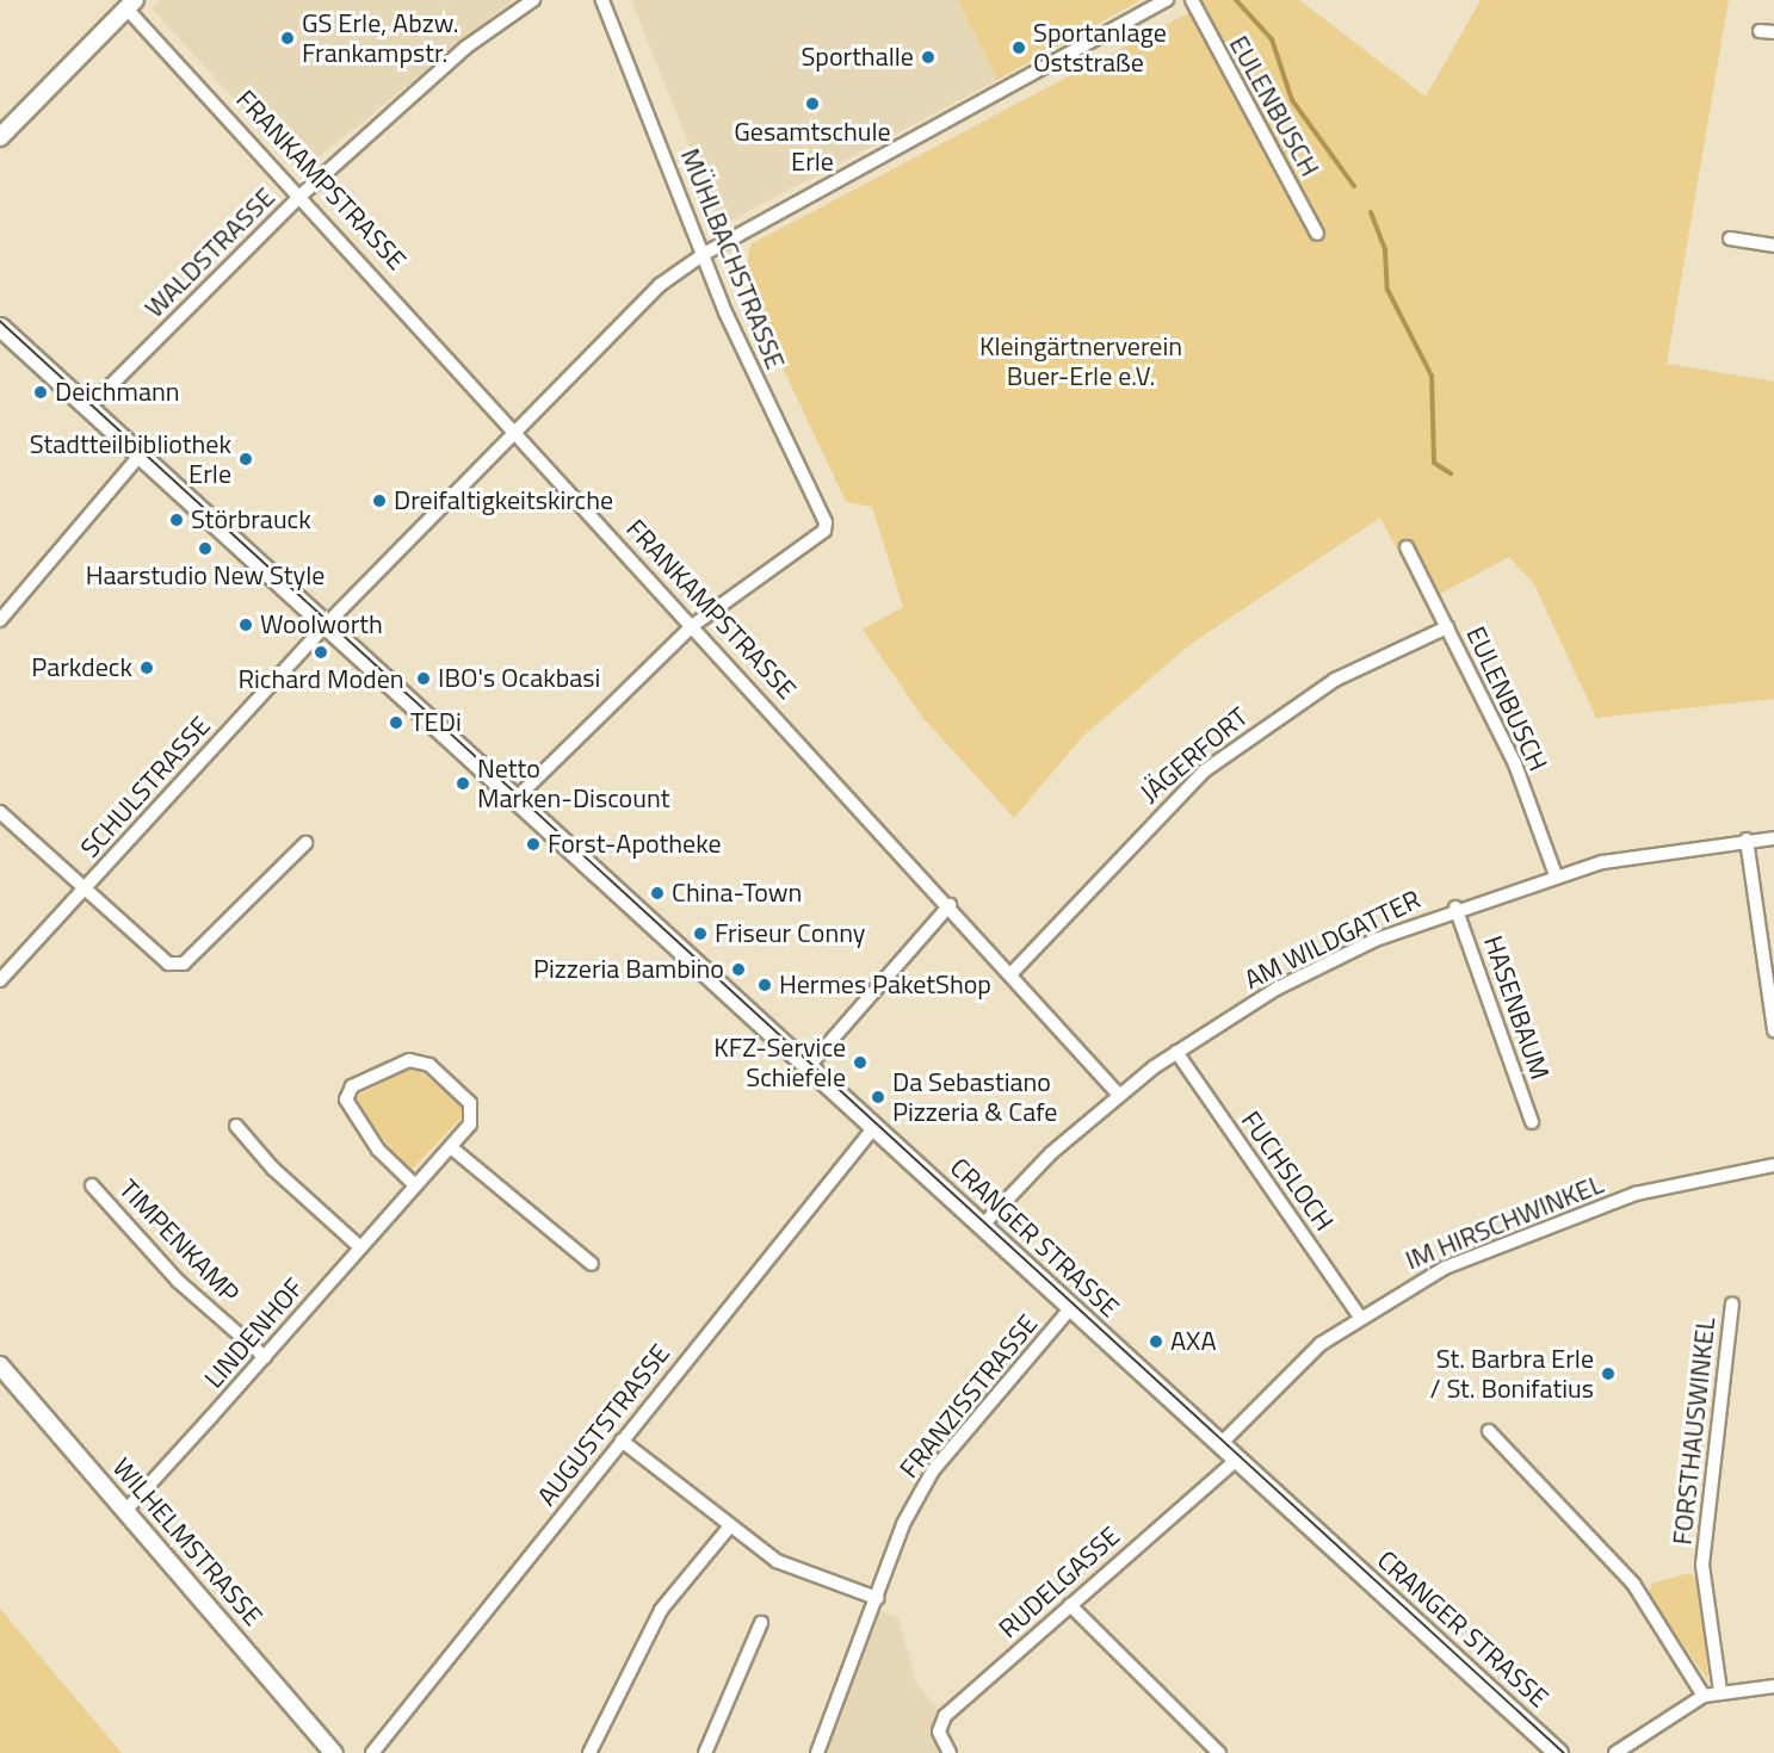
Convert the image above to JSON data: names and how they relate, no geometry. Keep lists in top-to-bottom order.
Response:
{
  "streets": {
    "main road": ["CRANGER STRASSE"],
    "street": [
      "EULENBUSCH",
      "FRANKAMPSTRASSE",
      "WALDSTRASSE",
      "MÜHLBACHSTRASSE",
      "JÄGERFORT",
      "SCHULSTRASSE",
      "AM WILDGATTER",
      "HASENBAUM",
      "FUCHSLOCH",
      "IM HIRSCHWINKEL",
      "TIMPENKAMP",
      "LINDENHOF",
      "FRANZISSTRASSE",
      "AUGUSTSTRASSE",
      "FORSTHAUSWINKEL",
      "WILHELMSTRASSE",
      "RUDELGASSE"
    ]
  },
  "crossings": [
    ["EULENBUSCH", "JÄGERFORT"],
    ["EULENBUSCH", "AM WILDGATTER"],
    ["FRANKAMPSTRASSE", "WALDSTRASSE"],
    ["FRANKAMPSTRASSE", "MÜHLBACHSTRASSE"],
    ["FRANKAMPSTRASSE", "JÄGERFORT"],
    ["FRANKAMPSTRASSE", "SCHULSTRASSE"],
    ["FRANKAMPSTRASSE", "AM WILDGATTER"],
    ["WALDSTRASSE", "CRANGER STRASSE"],
    ["MÜHLBACHSTRASSE", "SCHULSTRASSE"],
    ["SCHULSTRASSE", "CRANGER STRASSE"],
    ["AM WILDGATTER", "HASENBAUM"],
    ["AM WILDGATTER", "FUCHSLOCH"],
    ["AM WILDGATTER", "CRANGER STRASSE"],
    ["FUCHSLOCH", "IM HIRSCHWINKEL"],
    ["IM HIRSCHWINKEL", "CRANGER STRASSE"],
    ["CRANGER STRASSE", "FRANZISSTRASSE"],
    ["CRANGER STRASSE", "AUGUSTSTRASSE"],
    ["CRANGER STRASSE", "RUDELGASSE"],
    ["TIMPENKAMP", "LINDENHOF"],
    ["LINDENHOF", "WILHELMSTRASSE"]
  ],
  "parks": ["Kleingärtnerverein Buer-Erle e.V."],
  "places": [
    "GS Erle, Abzw. Frankampstr.",
    "Sportanlage Oststraße",
    "Sporthalle",
    "Gesamtschule Erle",
    "Deichmann",
    "Stadtteilbibliothek Erle",
    "Dreifaltigkeitskirche",
    "Störbrauck",
    "Haarstudio New Style",
    "Woolworth",
    "Richard Moden",
    "Parkdeck",
    "IBO's Ocakbasi",
    "TEDi",
    "Netto Marken-Discount",
    "Forst-Apotheke",
    "China-Town",
    "Friseur Conny",
    "Pizzeria Bambino",
    "Hermes PaketShop",
    "KFZ-Service Schiefele",
    "Da Sebastiano Pizzeria & Cafe",
    "AXA",
    "St. Barbra Erle / St. Bonifatius"
  ]
}
